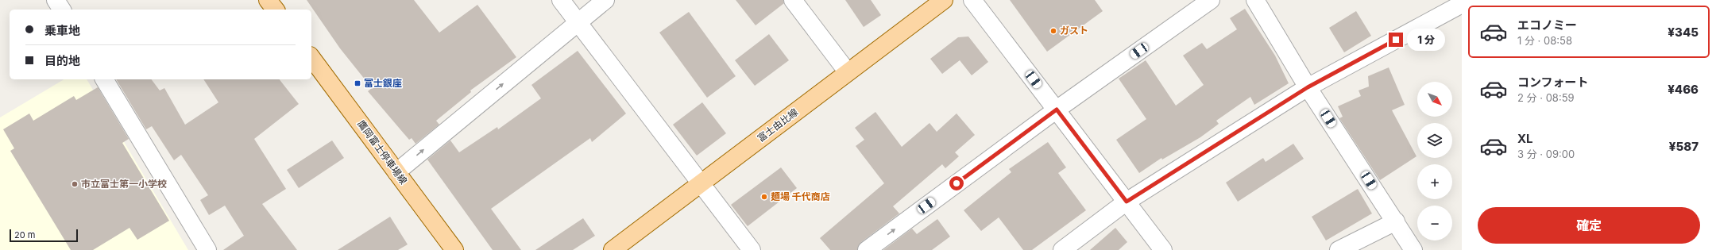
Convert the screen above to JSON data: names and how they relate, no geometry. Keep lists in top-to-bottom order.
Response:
{
  "streets": {
    "main road": ["富士由比線", "鷹岡富士停車場線"]
  },
  "places": {
    "other": ["ガスト", "市立富士第一小学校", "麺場 千代商店"],
    "transit": ["富士銀座"]
  },
  "scale_bar": "20 m",
  "north": "bottom right",
  "page": {
    "list": [
      {
        "name": "エコノミー",
        "note": "1 分 · 08:58",
        "value": "¥345"
      },
      {
        "name": "コンフォート",
        "note": "2 分 · 08:59",
        "value": "¥466"
      },
      {
        "name": "XL",
        "note": "3 分 · 09:00",
        "value": "¥587"
      }
    ],
    "banner": ["乗車地", "目的地"],
    "bubble": "1 分",
    "map_buttons": ["+", "−"],
    "buttons": "確定",
    "scale": "20 m"
  }
}
